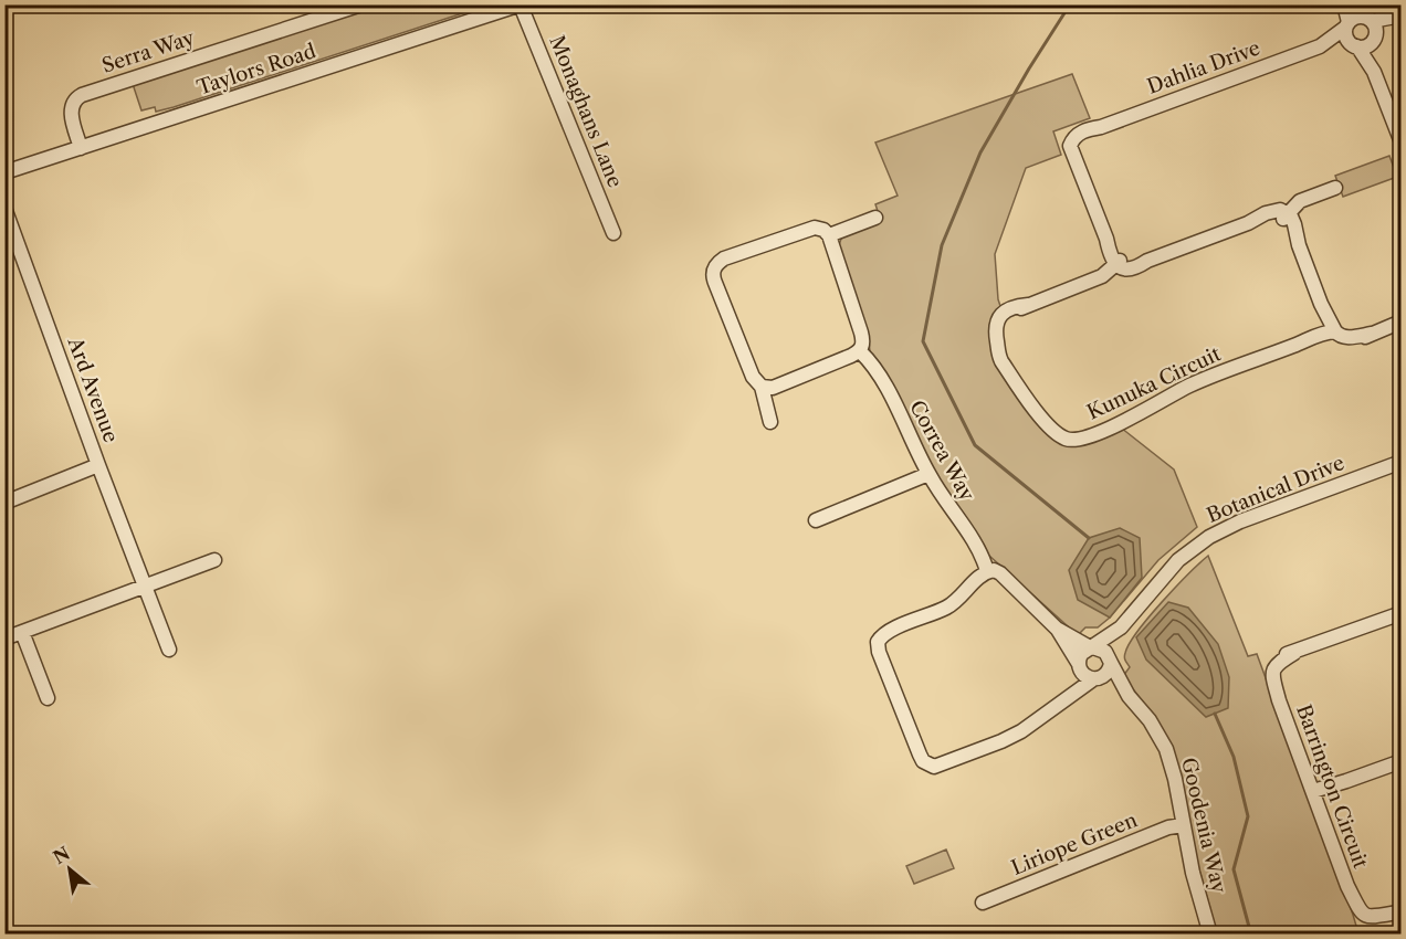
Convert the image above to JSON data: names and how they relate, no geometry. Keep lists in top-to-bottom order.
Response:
{
  "streets": {
    "street": [
      "Serra Way",
      "Dahlia Drive",
      "Taylors Road",
      "Monaghans Lane",
      "Kunuka Circuit",
      "Ard Avenue",
      "Correa Way",
      "Botanical Drive",
      "Barrington Circuit",
      "Goodenia Way",
      "Liriope Green"
    ]
  },
  "crossings": [
    ["Serra Way", "Taylors Road"],
    ["Dahlia Drive", "Kunuka Circuit"],
    ["Taylors Road", "Monaghans Lane"],
    ["Botanical Drive", "Goodenia Way"],
    ["Goodenia Way", "Liriope Green"]
  ],
  "north": "top left"
}
